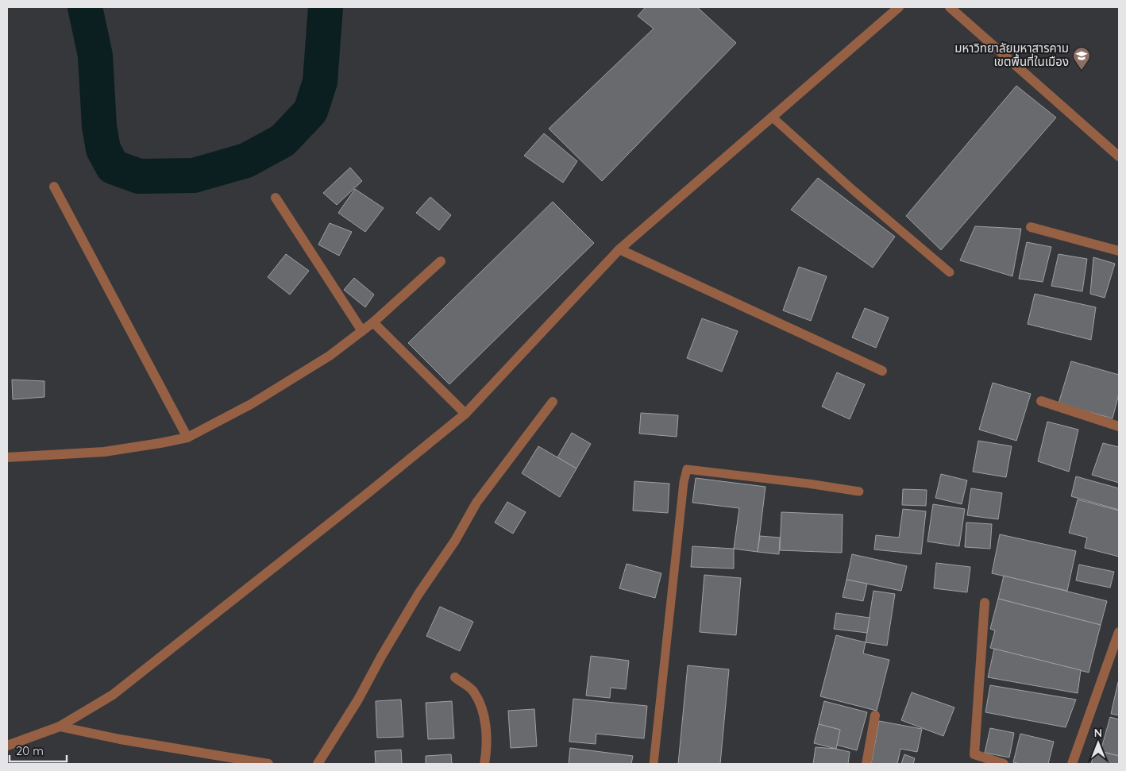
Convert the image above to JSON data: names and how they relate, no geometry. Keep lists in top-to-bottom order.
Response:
{
  "places": {
    "school or university": ["มหาวิทยาลัยมหาสารคาม เขตพื้นที่ในเมือง"]
  },
  "scale_bar": "20 m",
  "north": "top"
}
